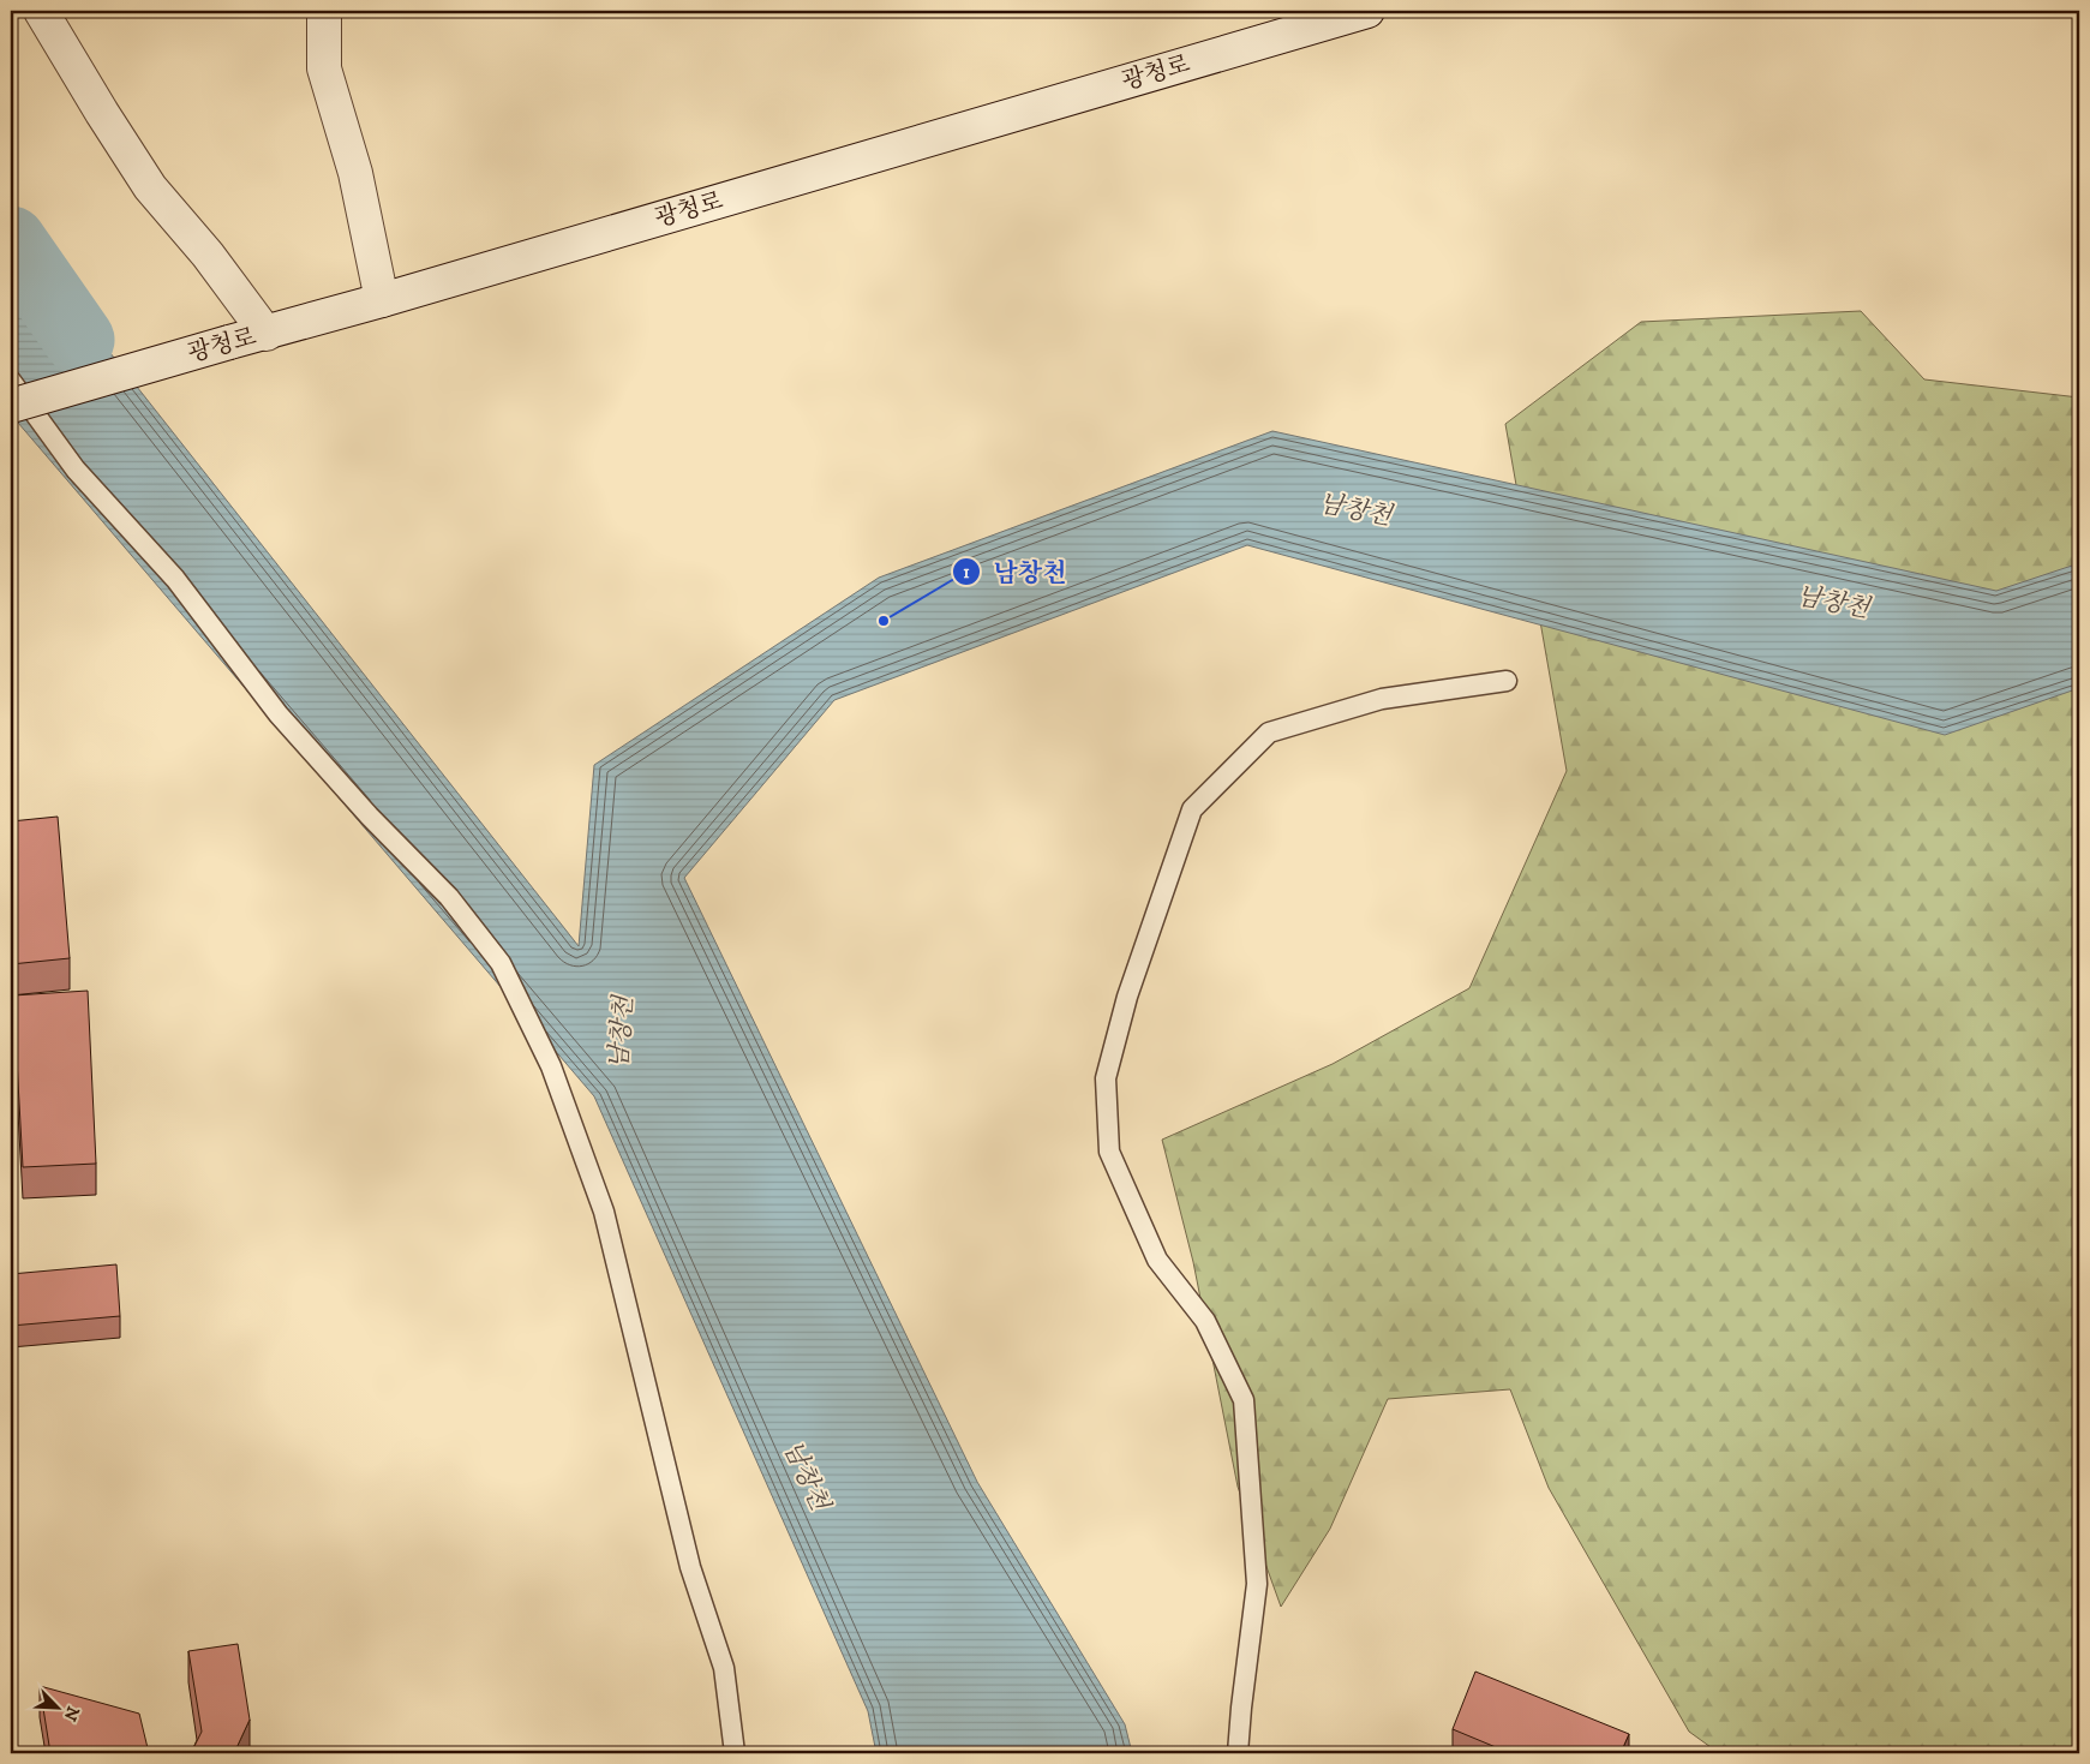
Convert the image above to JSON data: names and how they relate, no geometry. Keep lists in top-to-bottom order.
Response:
{
  "streets": {
    "main road": ["광청로"]
  },
  "water": ["남창천"],
  "places": ["남창천"],
  "north": "bottom right"
}
